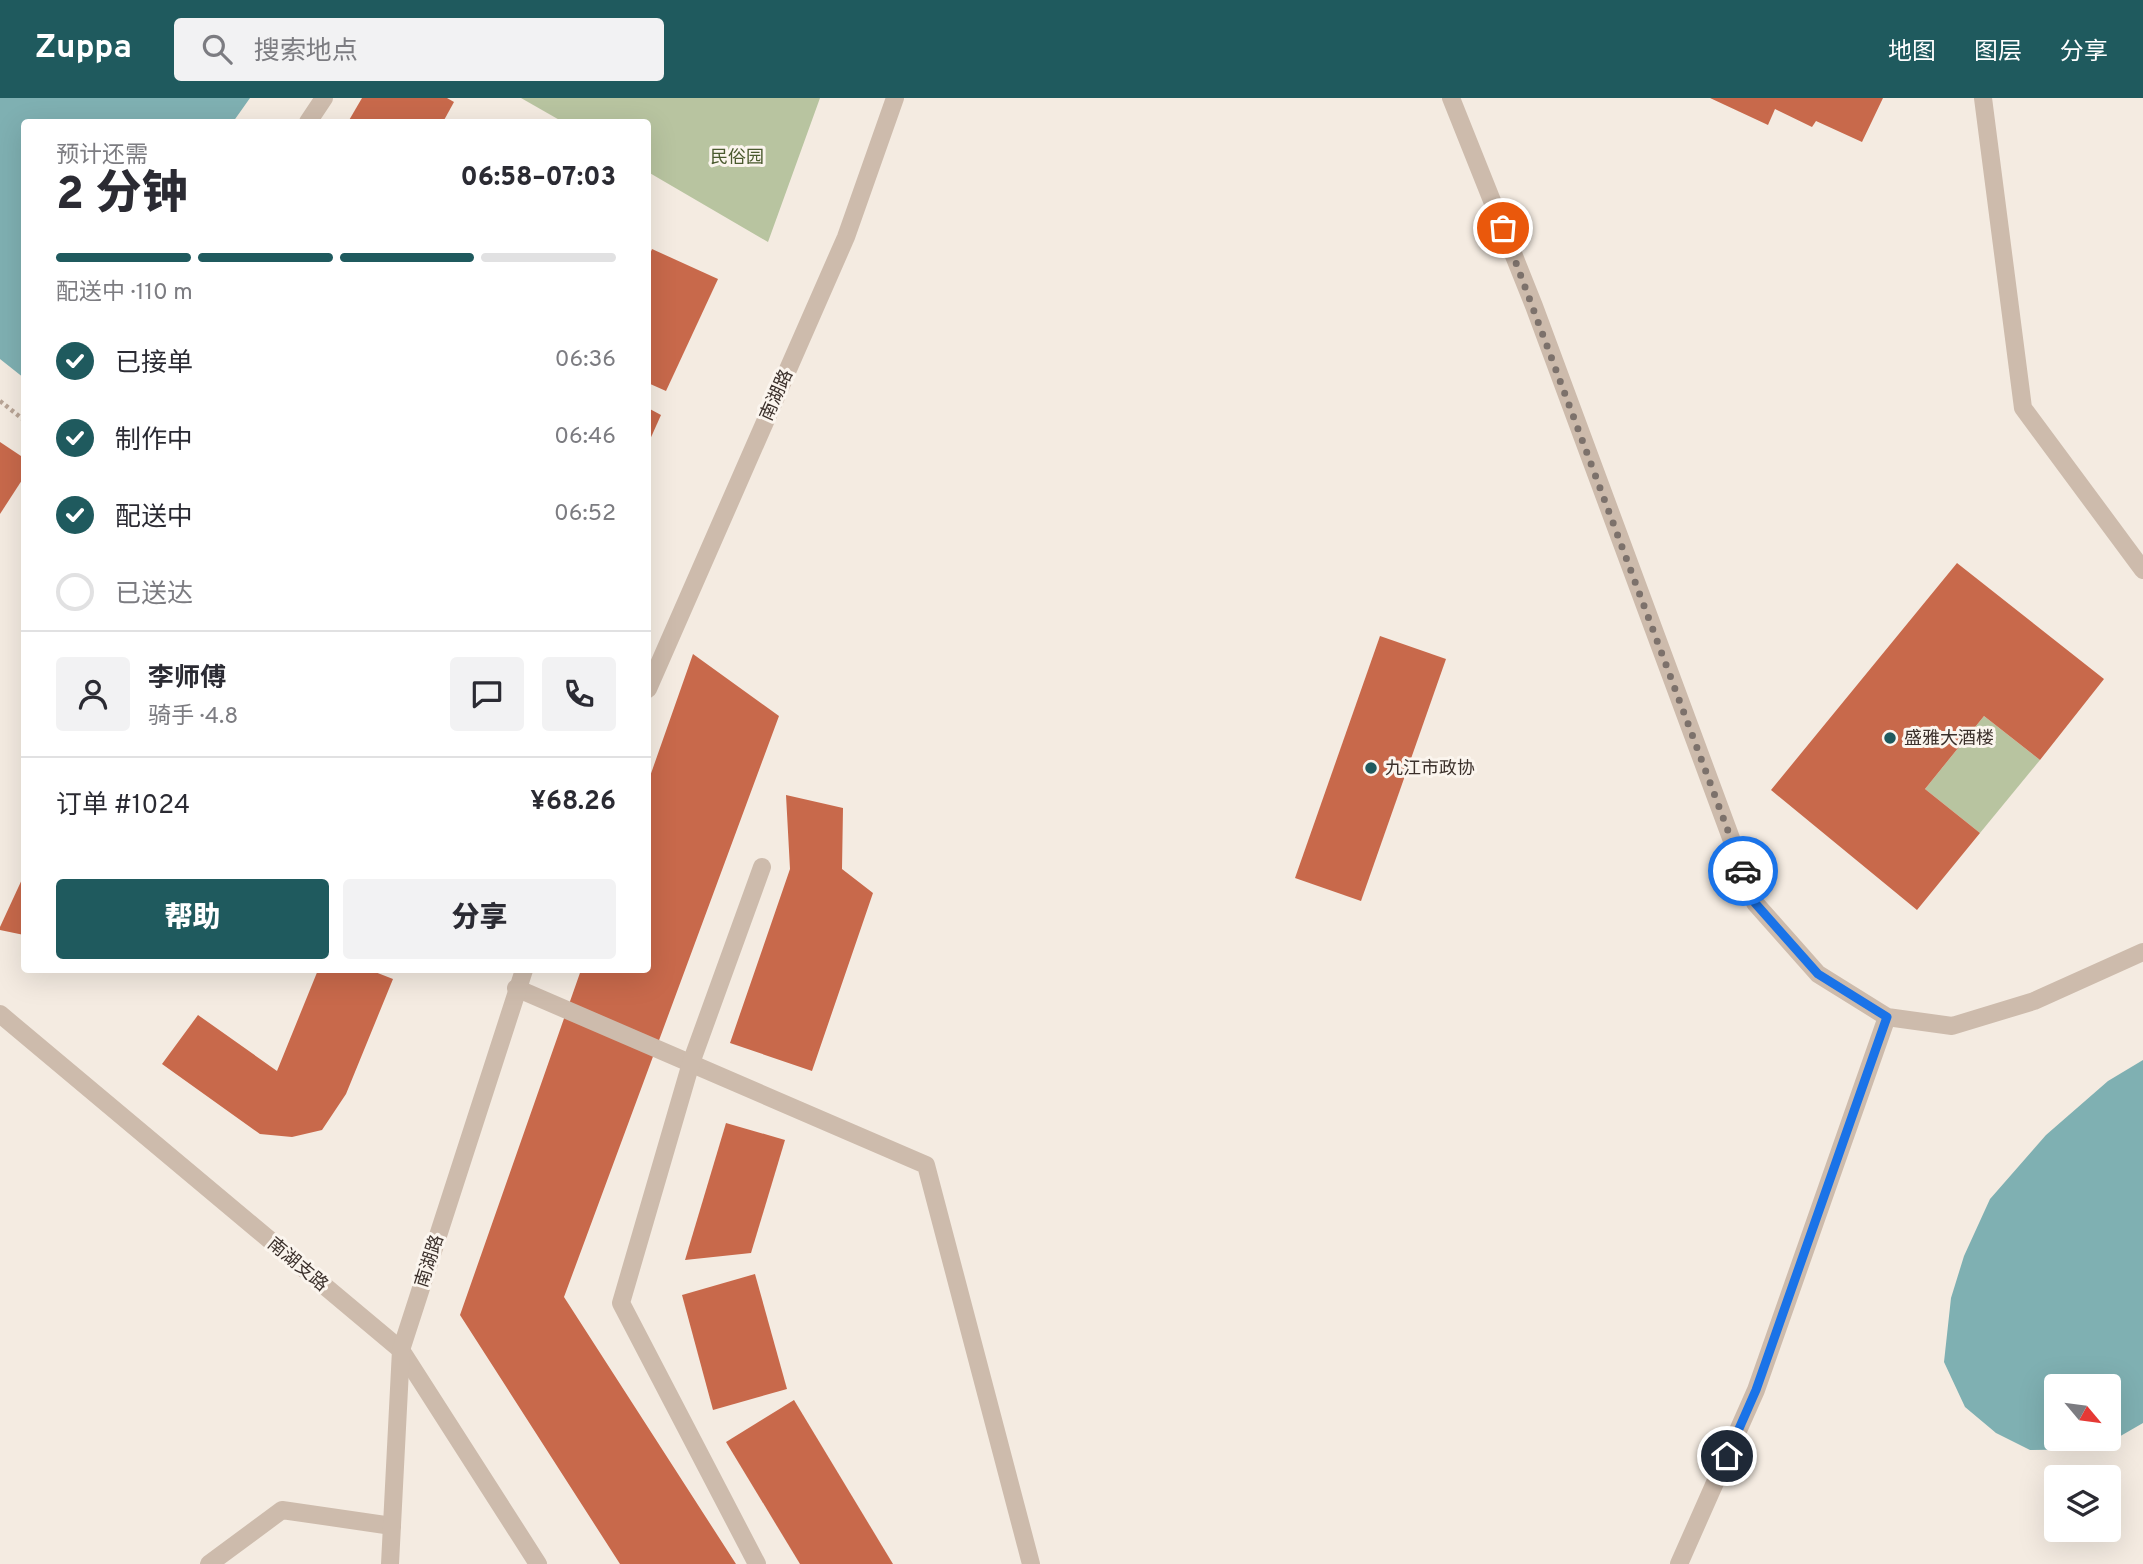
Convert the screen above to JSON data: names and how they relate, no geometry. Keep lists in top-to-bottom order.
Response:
{
  "streets": {
    "street": ["南湖路", "南湖支路"]
  },
  "crossings": [
    ["南湖路", "南湖支路"]
  ],
  "parks": ["民俗园"],
  "places": ["盛雅大酒楼", "九江市政协"],
  "north": "bottom right",
  "page": {
    "header": "Zuppa",
    "search": "搜索地点",
    "nav": ["地图", "图层", "分享"],
    "heading": ["2 分钟", "预计还需", "06:58–07:03"],
    "panel": [
      "李师傅",
      "骑手 · 4.8",
      "订单 #1024",
      "¥68.26"
    ],
    "bar": "配送中 · 110 m",
    "list": [
      ["已接单", "06:36"],
      ["制作中", "06:46"],
      ["配送中", "06:52"],
      "已送达"
    ],
    "buttons": ["帮助", "分享"]
  }
}
